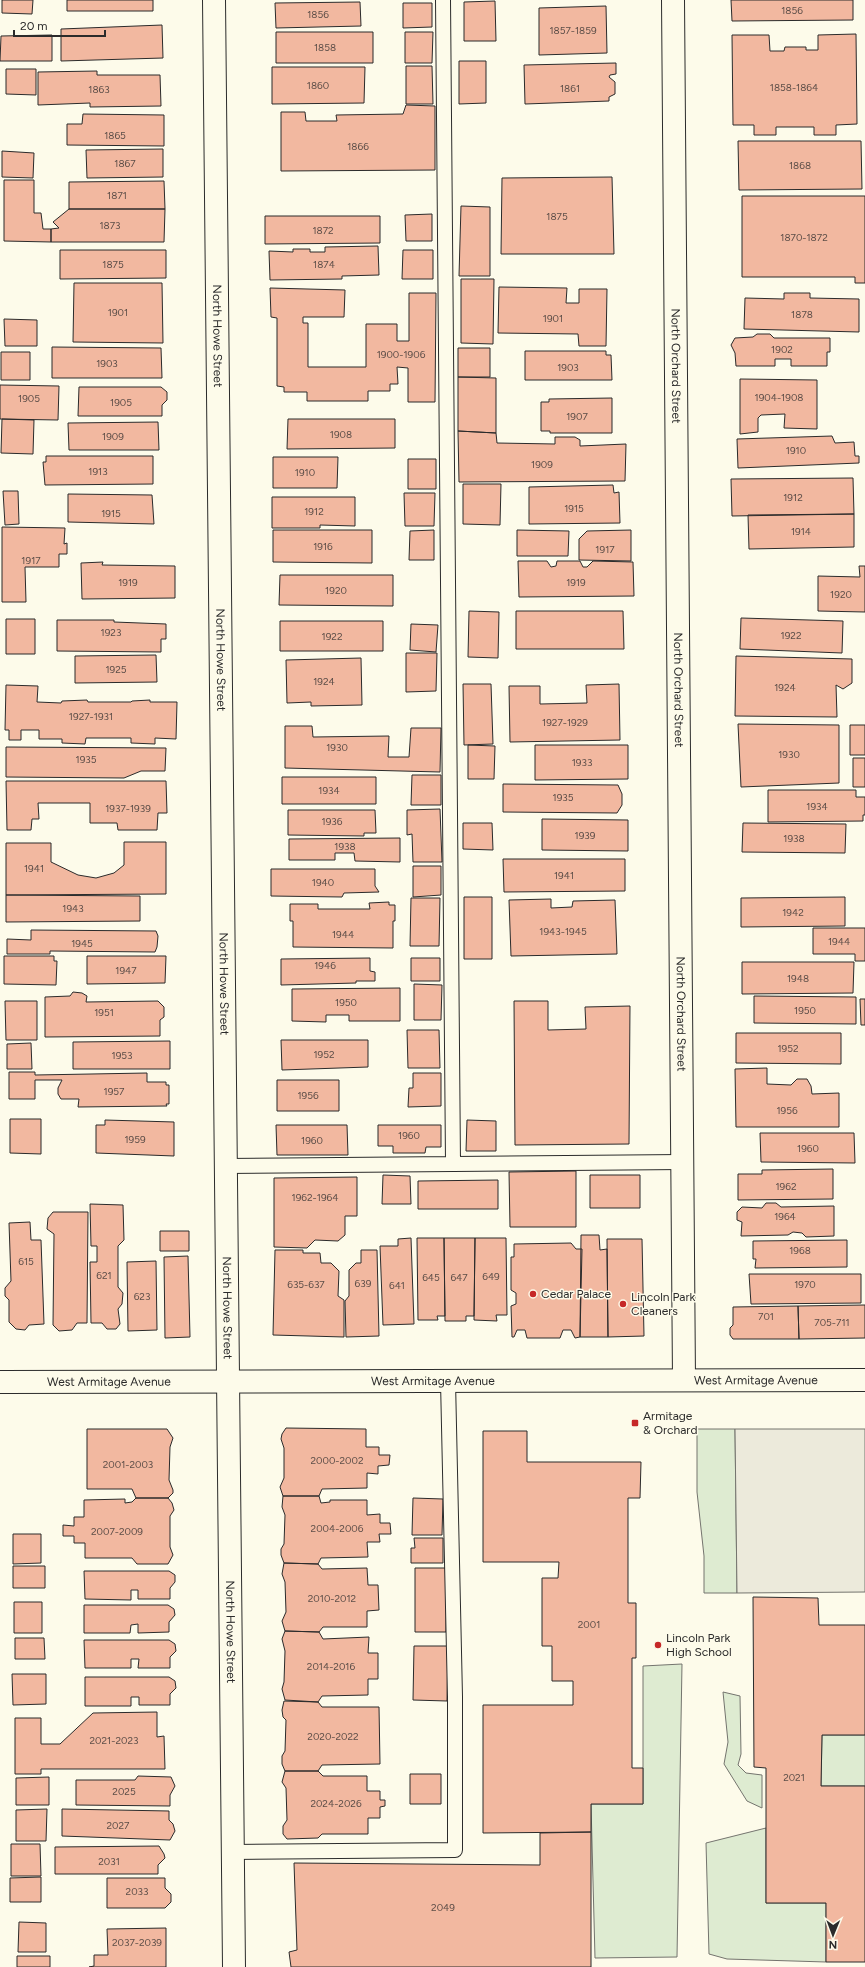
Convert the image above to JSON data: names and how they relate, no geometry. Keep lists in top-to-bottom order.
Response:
{
  "streets": {
    "street": ["North Howe Street", "North Orchard Street", "West Armitage Avenue"]
  },
  "crossings": [
    ["North Howe Street", "West Armitage Avenue"],
    ["North Orchard Street", "West Armitage Avenue"]
  ],
  "places": {
    "other": ["Cedar Palace", "Lincoln Park Cleaners", "Lincoln Park High School"],
    "transit": ["Armitage & Orchard"]
  },
  "house_numbers": [
    "1856",
    "1856",
    "1857-1859",
    "1858",
    "1860",
    "1858-1864",
    "1861",
    "1863",
    "1865",
    "1866",
    "1867",
    "1868",
    "1871",
    "1875",
    "1873",
    "1872",
    "1870-1872",
    "1875",
    "1874",
    "1901",
    "1878",
    "1901",
    "1902",
    "1900-1906",
    "1903",
    "1903",
    "1904-1908",
    "1905",
    "1905",
    "1907",
    "1908",
    "1909",
    "1910",
    "1909",
    "1913",
    "1910",
    "1912",
    "1915",
    "1912",
    "1915",
    "1914",
    "1916",
    "1917",
    "1917",
    "1919",
    "1919",
    "1920",
    "1920",
    "1923",
    "1922",
    "1922",
    "1925",
    "1924",
    "1924",
    "1927-1931",
    "1927-1929",
    "1930",
    "1930",
    "1935",
    "1933",
    "1934",
    "1935",
    "1934",
    "1937-1939",
    "1936",
    "1939",
    "1938",
    "1938",
    "1941",
    "1941",
    "1940",
    "1943",
    "1942",
    "1943-1945",
    "1944",
    "1944",
    "1945",
    "1946",
    "1947",
    "1948",
    "1950",
    "1950",
    "1951",
    "1952",
    "1952",
    "1953",
    "1957",
    "1956",
    "1956",
    "1960",
    "1959",
    "1960",
    "1960",
    "1962",
    "1962-1964",
    "1964",
    "1968",
    "615",
    "621",
    "649",
    "645",
    "647",
    "639",
    "635-637",
    "1970",
    "641",
    "623",
    "701",
    "705-711",
    "2000-2002",
    "2001-2003",
    "2004-2006",
    "2007-2009",
    "2010-2012",
    "2001",
    "2014-2016",
    "2020-2022",
    "2021-2023",
    "2021",
    "2025",
    "2024-2026",
    "2027",
    "2031",
    "2033",
    "2049",
    "2037-2039"
  ],
  "scale_bar": "20 m",
  "north": "bottom"
}
